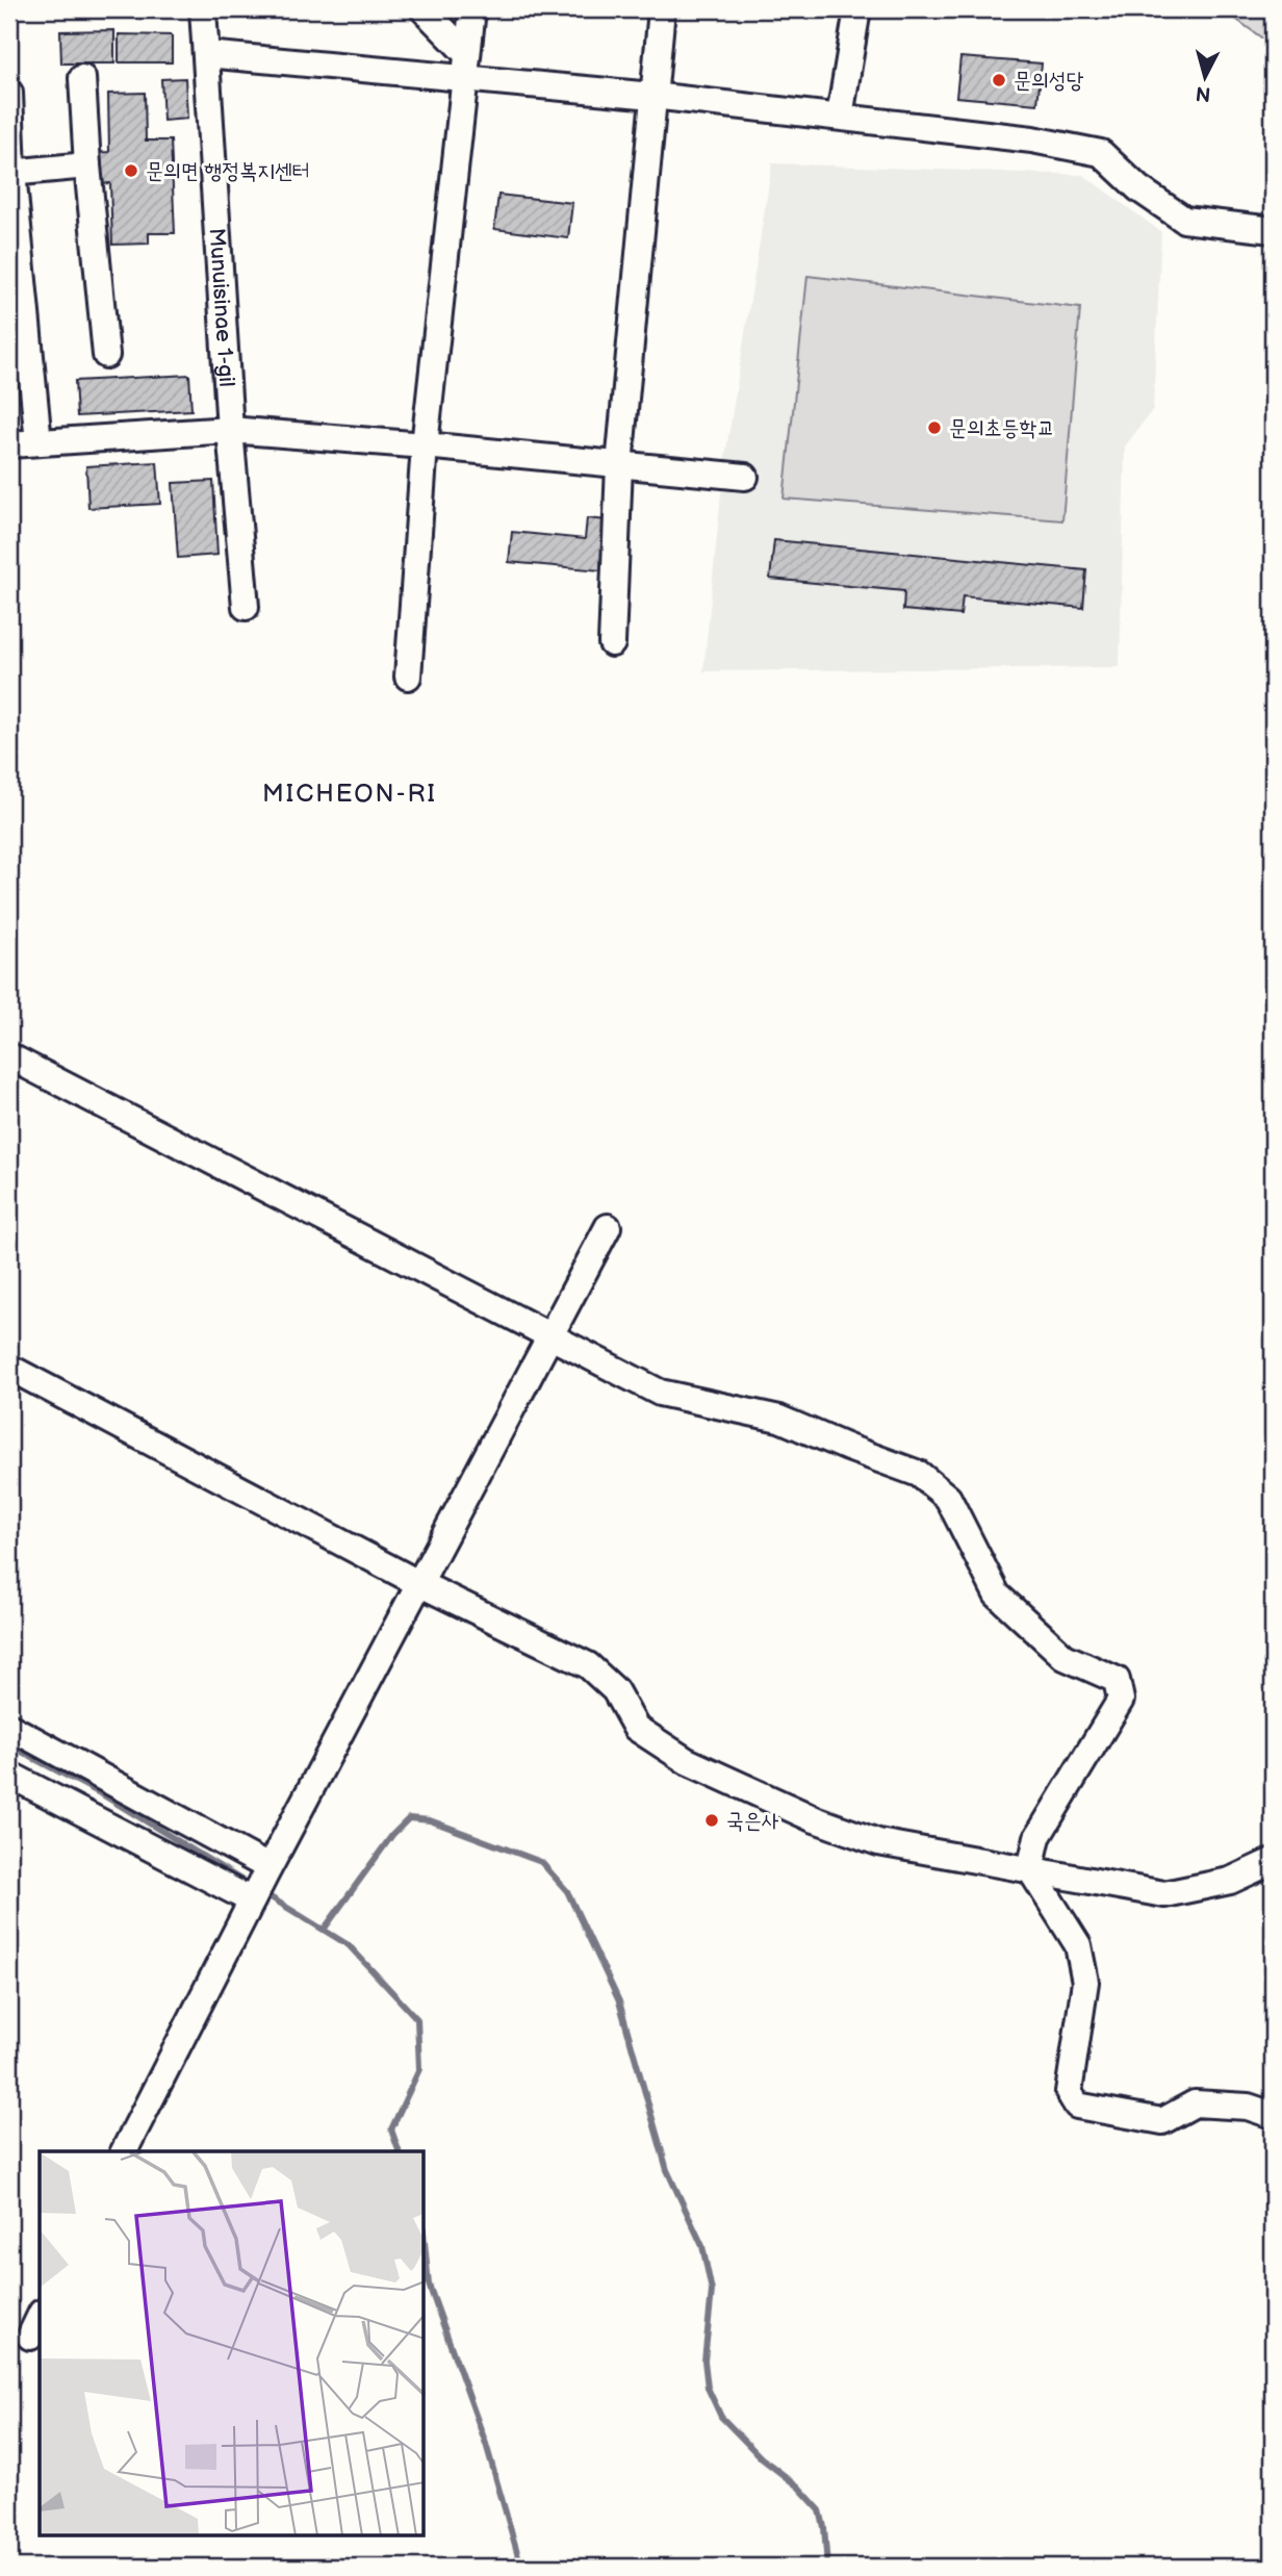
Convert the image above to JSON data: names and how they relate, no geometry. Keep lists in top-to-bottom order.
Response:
{
  "streets": {
    "street": ["Munuisinae 1-gil"]
  },
  "districts": ["MICHEON-RI"],
  "places": [
    "문의성당",
    "문의면 행정복지센터",
    "문의초등학교",
    "국은사"
  ],
  "north": "bottom"
}
